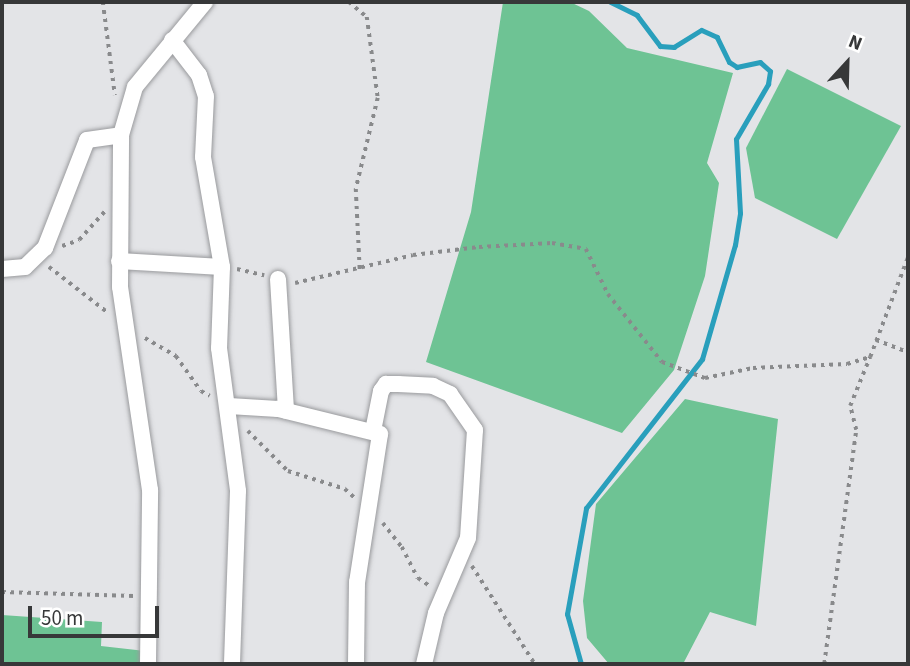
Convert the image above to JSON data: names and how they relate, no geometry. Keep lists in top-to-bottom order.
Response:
{
  "scale_bar": "50 m",
  "north": "top"
}
